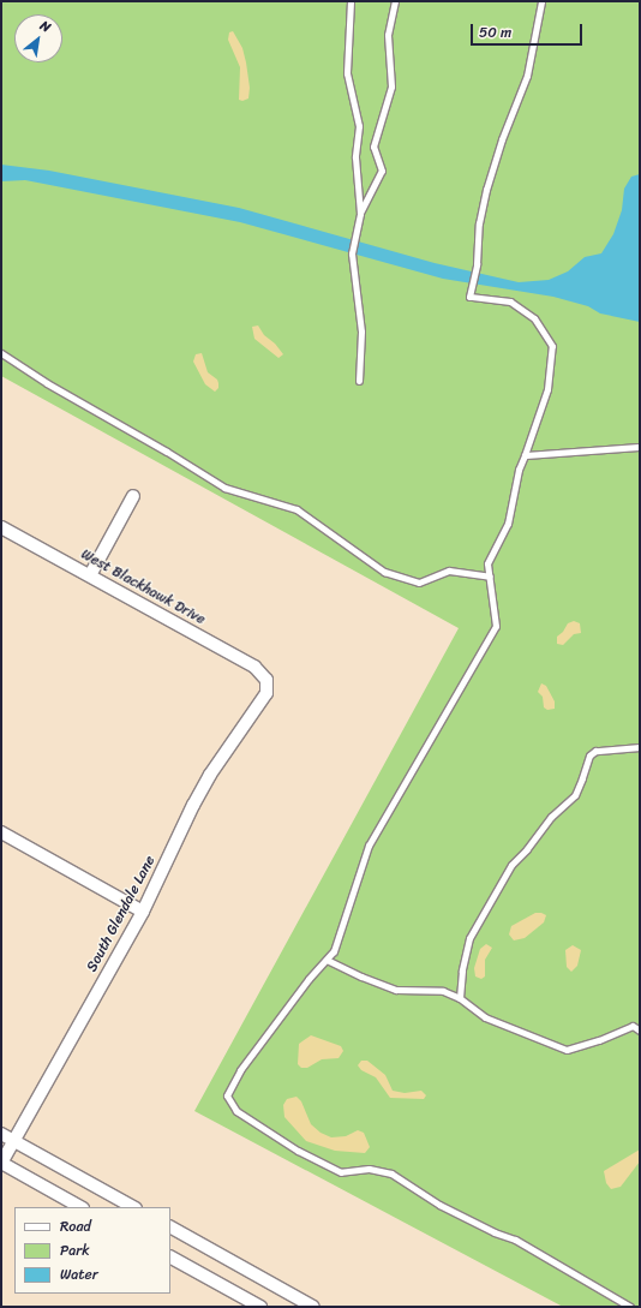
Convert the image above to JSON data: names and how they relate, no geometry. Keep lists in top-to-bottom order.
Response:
{
  "streets": {
    "street": ["West Blackhawk Drive", "South Glendale Lane"]
  },
  "crossings": [
    ["West Blackhawk Drive", "South Glendale Lane"]
  ],
  "legend": ["Road", "Park", "Water"],
  "scale_bar": "50 m",
  "north": "top right"
}
